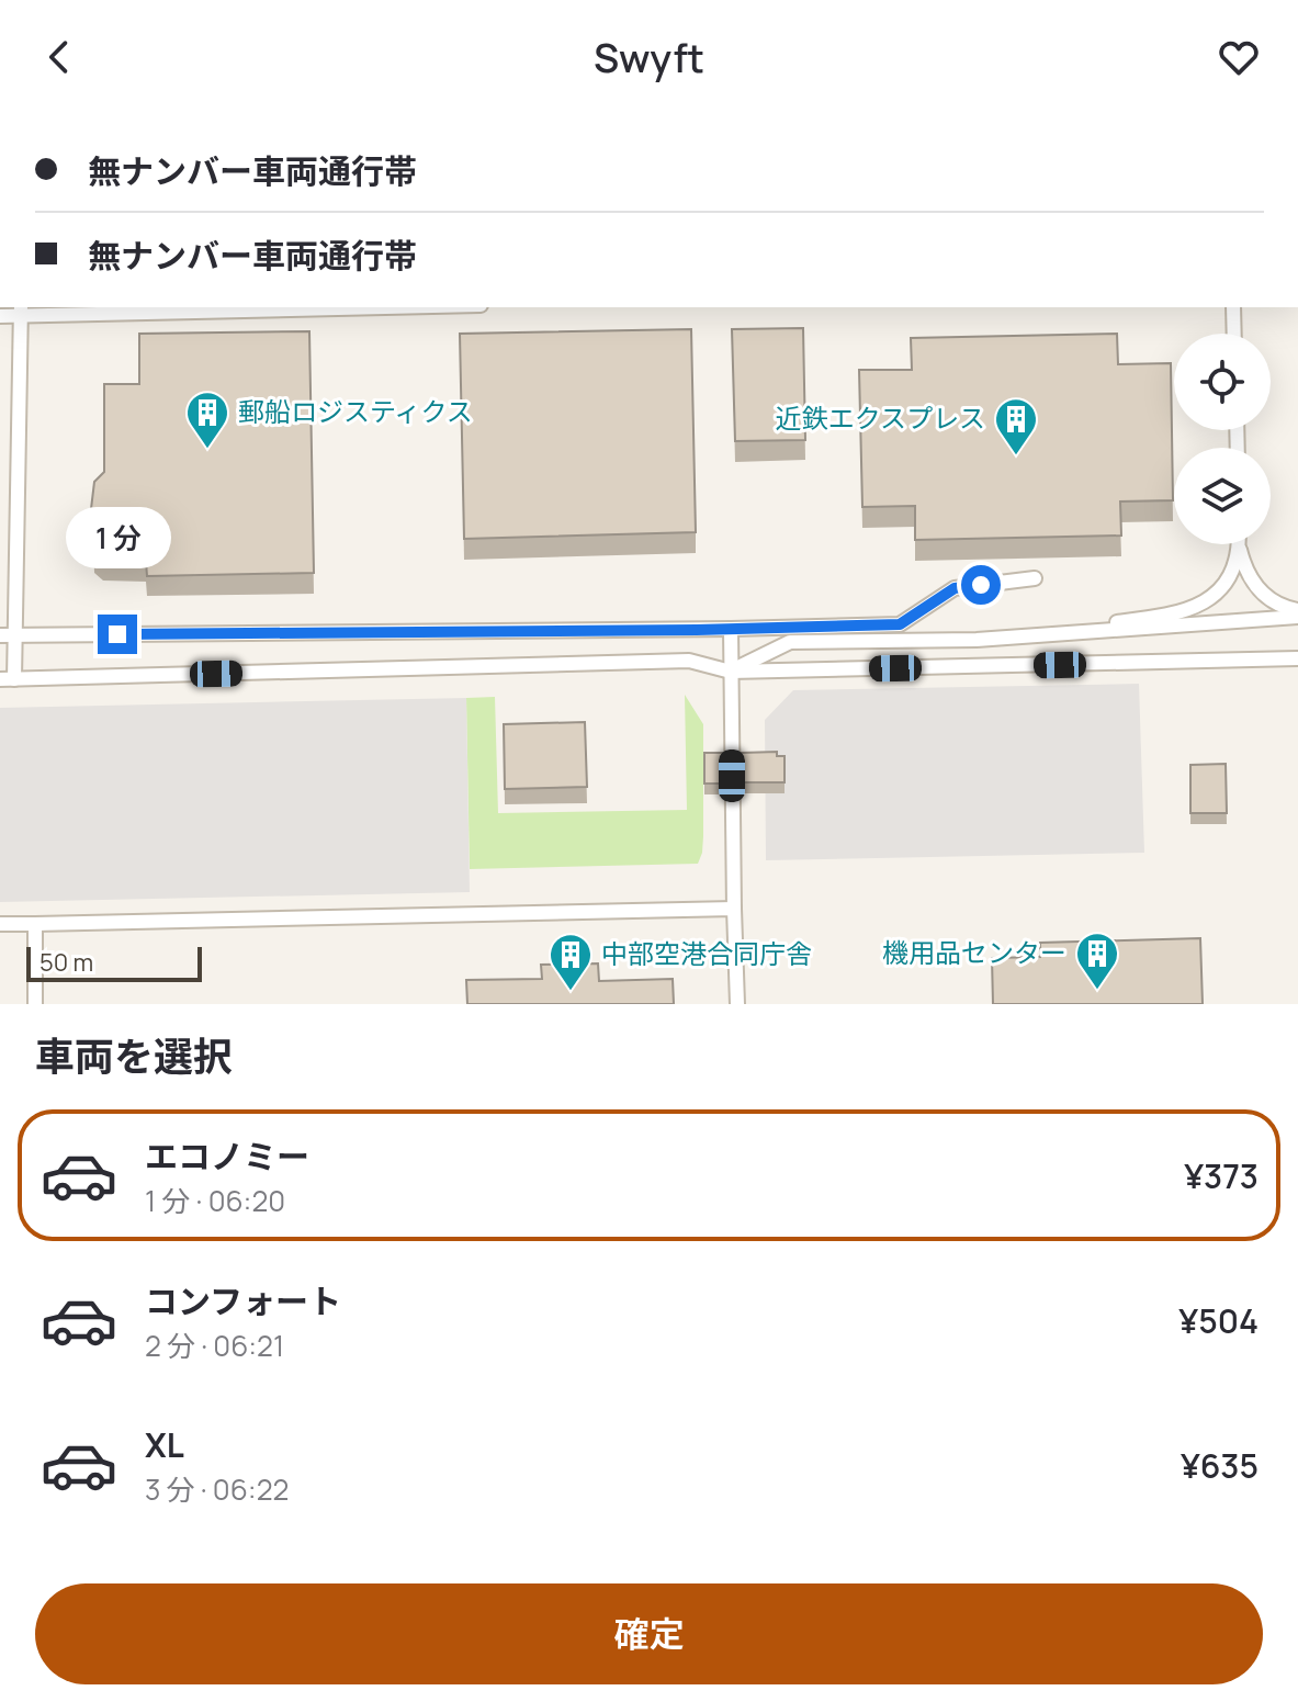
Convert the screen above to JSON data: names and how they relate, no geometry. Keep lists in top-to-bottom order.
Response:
{
  "places": {
    "building": [
      "郵船ロジスティクス",
      "近鉄エクスプレス",
      "機用品センター",
      "中部空港合同庁舎"
    ]
  },
  "scale_bar": "50 m",
  "page": {
    "header": "Swyft",
    "banner": ["無ナンバー車両通行帯", "無ナンバー車両通行帯"],
    "bubble": "1 分",
    "scale": "50 m",
    "heading": "車両を選択",
    "list": [
      {
        "name": "エコノミー",
        "note": "1 分 · 06:20",
        "value": "¥373"
      },
      {
        "name": "コンフォート",
        "note": "2 分 · 06:21",
        "value": "¥504"
      },
      {
        "name": "XL",
        "note": "3 分 · 06:22",
        "value": "¥635"
      }
    ],
    "buttons": "確定"
  }
}
